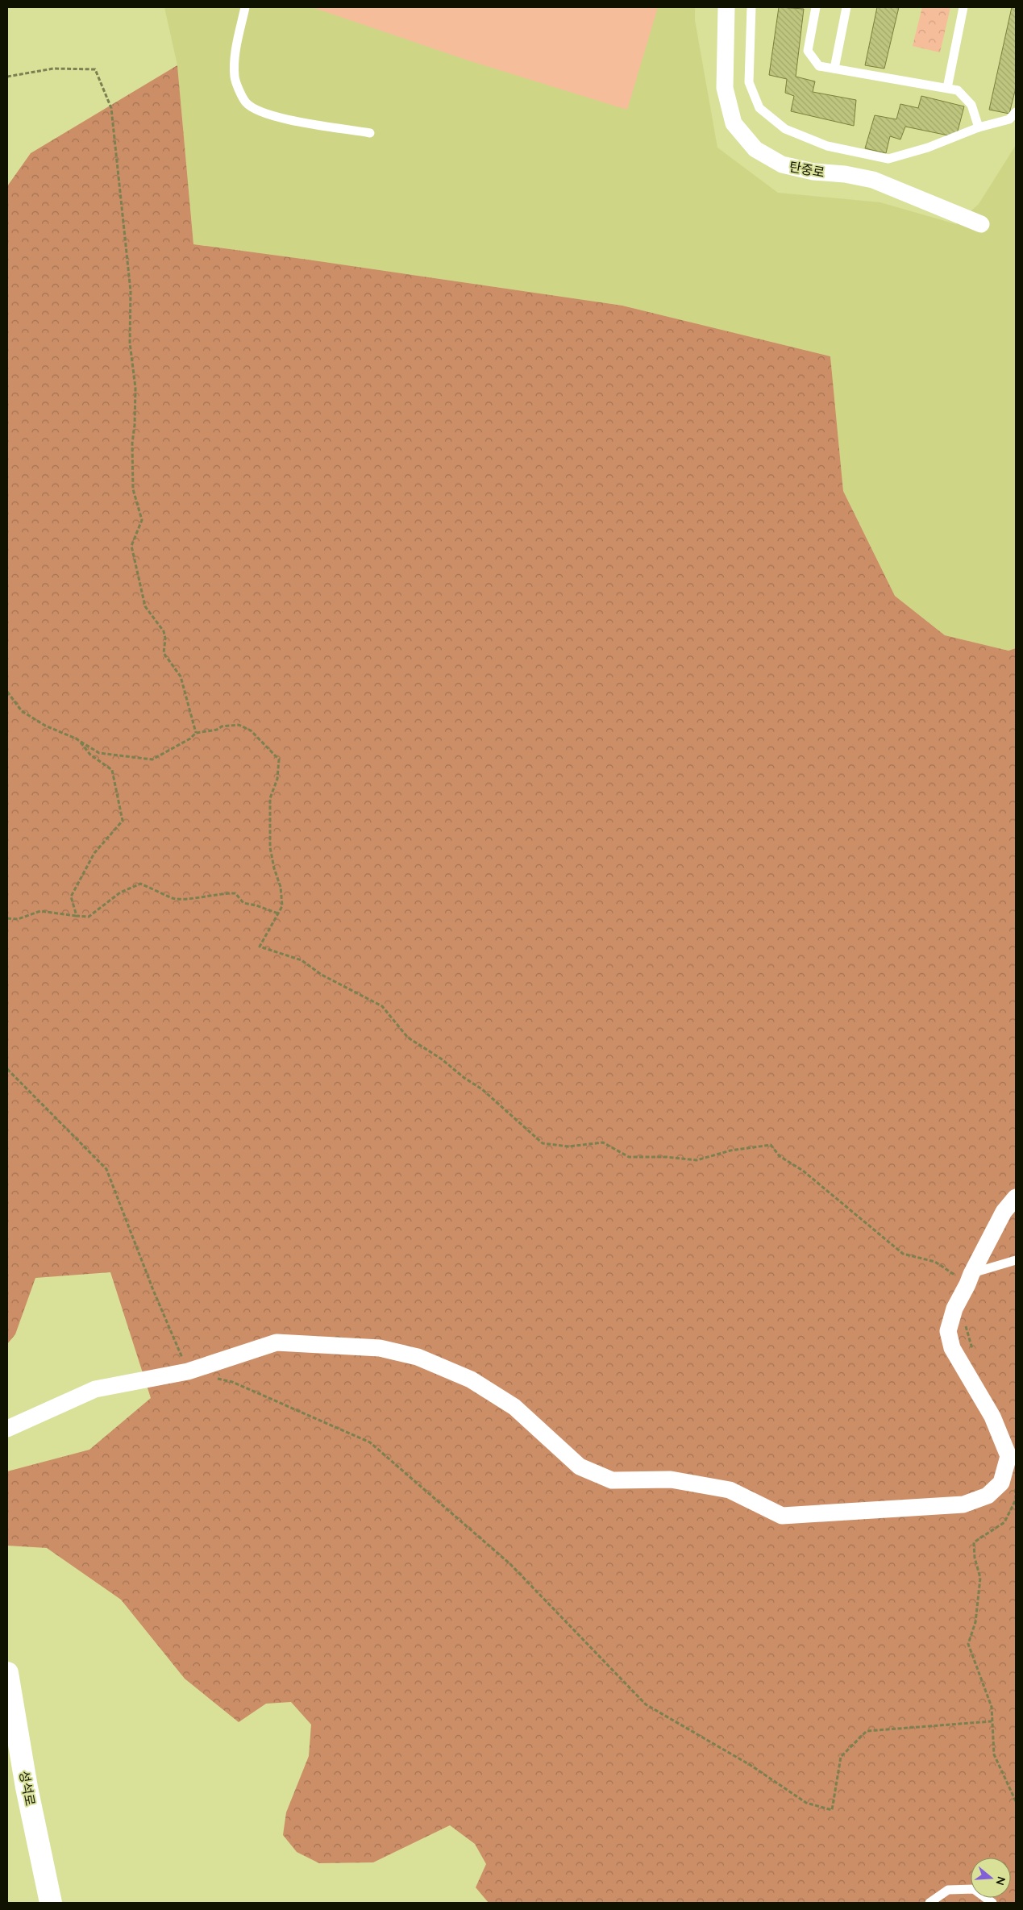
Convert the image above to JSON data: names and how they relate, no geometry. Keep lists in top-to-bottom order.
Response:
{
  "streets": {
    "street": ["탄중로", "성석로"]
  },
  "north": "right"
}
